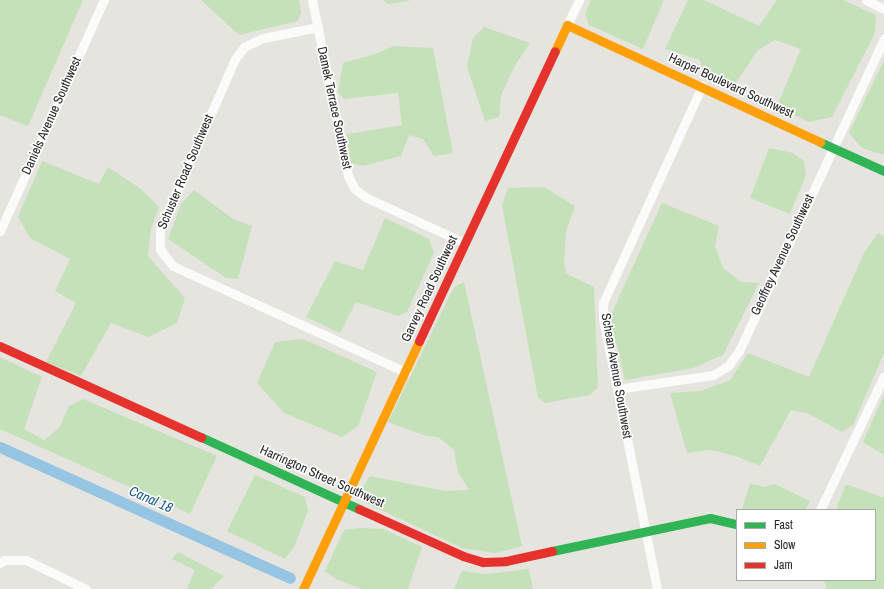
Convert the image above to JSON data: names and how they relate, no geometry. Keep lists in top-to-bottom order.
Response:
{
  "streets": {
    "street": [
      "Harper Boulevard Southwest",
      "Damek Terrace Southwest",
      "Daniels Avenue Southwest",
      "Schuster Road Southwest",
      "Geoffrey Avenue Southwest",
      "Garvey Road Southwest",
      "Schean Avenue Southwest",
      "Harrington Street Southwest"
    ]
  },
  "crossings": [
    ["Harper Boulevard Southwest", "Geoffrey Avenue Southwest"],
    ["Harper Boulevard Southwest", "Garvey Road Southwest"],
    ["Harper Boulevard Southwest", "Schean Avenue Southwest"],
    ["Damek Terrace Southwest", "Schuster Road Southwest"],
    ["Damek Terrace Southwest", "Garvey Road Southwest"],
    ["Schuster Road Southwest", "Garvey Road Southwest"],
    ["Geoffrey Avenue Southwest", "Schean Avenue Southwest"],
    ["Garvey Road Southwest", "Harrington Street Southwest"],
    ["Schean Avenue Southwest", "Harrington Street Southwest"]
  ],
  "water": ["Canal 18"],
  "legend": ["Fast", "Slow", "Jam"]
}
